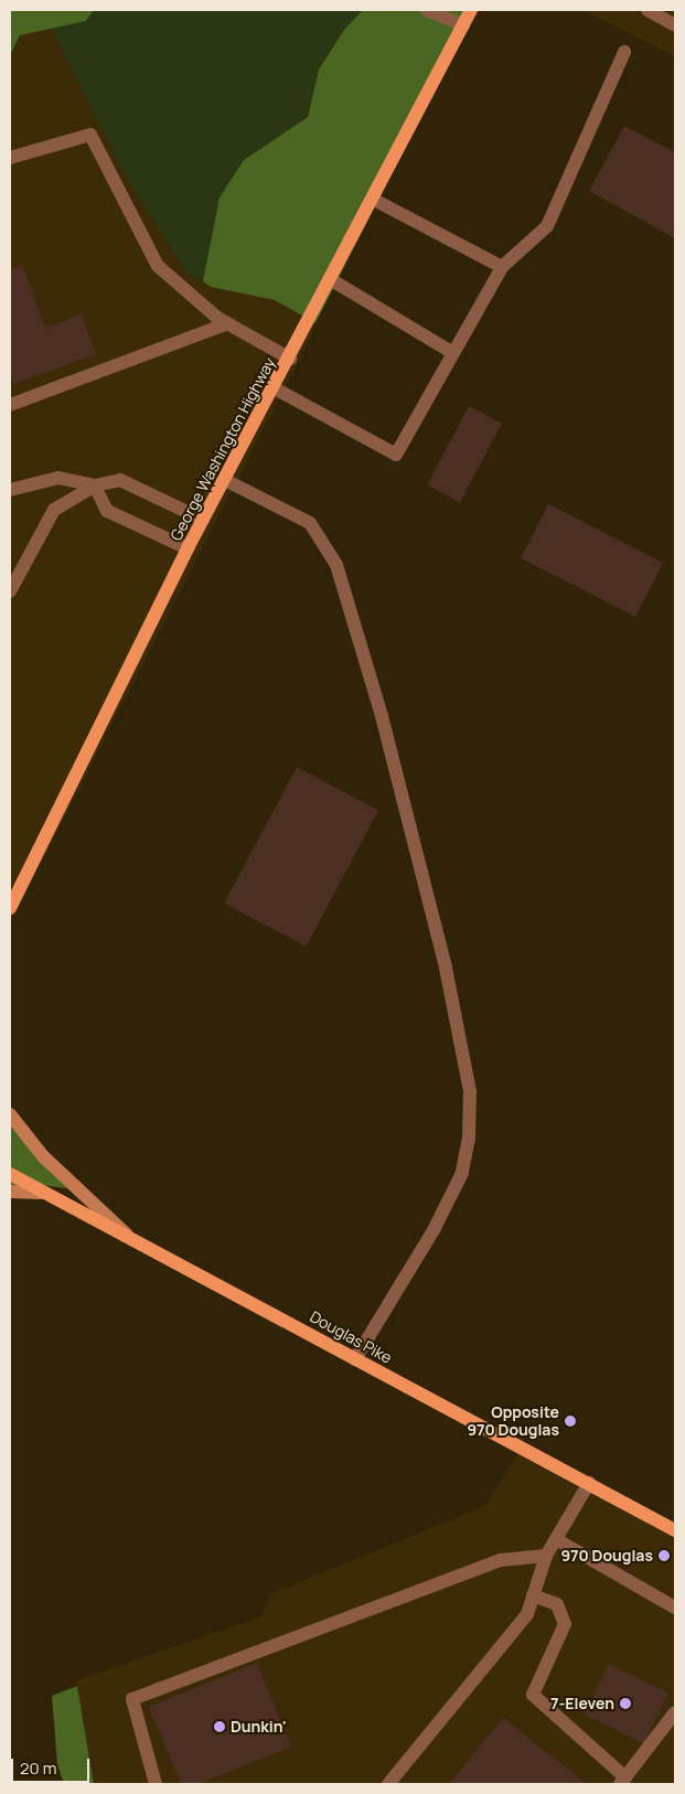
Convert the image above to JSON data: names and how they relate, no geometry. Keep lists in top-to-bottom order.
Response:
{
  "streets": {
    "main road": ["George Washington Highway", "Douglas Pike"]
  },
  "places": [
    "Opposite 970 Douglas",
    "970 Douglas",
    "7-Eleven",
    "Dunkin'"
  ],
  "scale_bar": "20 m"
}
